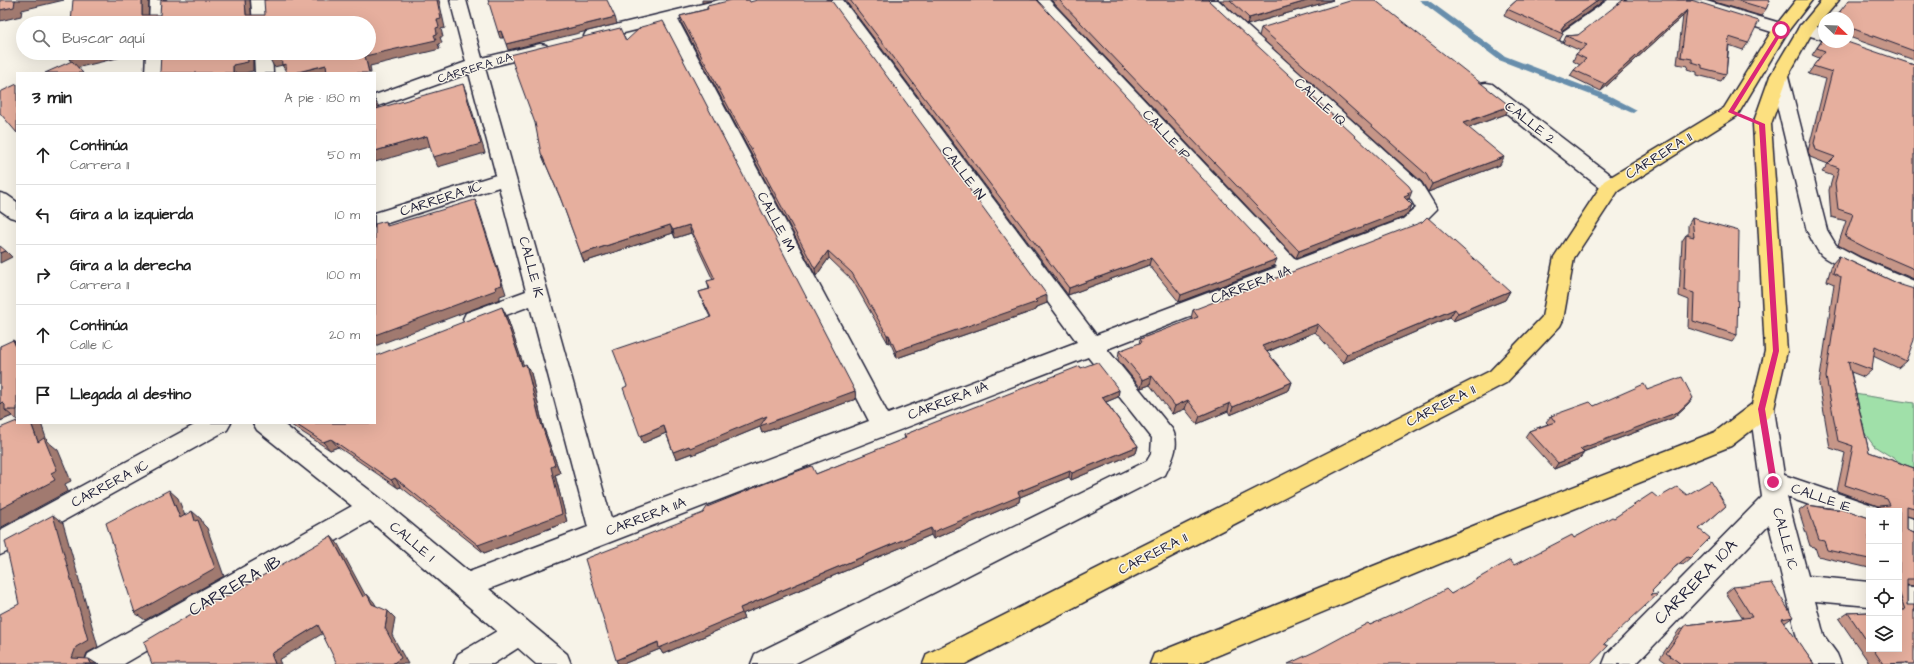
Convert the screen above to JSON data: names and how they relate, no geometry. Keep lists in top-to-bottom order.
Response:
{
  "streets": {
    "main road": ["CARRERA 11"],
    "street": [
      "CARRERA 12A",
      "CALLE 1Q",
      "CALLE 2",
      "CALLE 1P",
      "CALLE 1N",
      "CARRERA 11C",
      "CALLE 1M",
      "CALLE 1K",
      "CARRERA 11A",
      "CALLE 1E",
      "CALLE 1C",
      "CALLE 1",
      "CARRERA 10A",
      "CARRERA 11B"
    ]
  },
  "crossings": [
    ["CARRERA 12A", "CALLE 1K"],
    ["CALLE 1Q", "CARRERA 11A"],
    ["CALLE 2", "CARRERA 11"],
    ["CALLE 1P", "CARRERA 11A"],
    ["CALLE 1N", "CARRERA 11A"],
    ["CARRERA 11C", "CALLE 1K"],
    ["CALLE 1M", "CARRERA 11A"],
    ["CALLE 1K", "CARRERA 11A"],
    ["CARRERA 11A", "CALLE 1"],
    ["CALLE 1E", "CALLE 1C"],
    ["CALLE 1E", "CARRERA 10A"],
    ["CALLE 1C", "CARRERA 10A"],
    ["CALLE 1", "CARRERA 11B"]
  ],
  "north": "bottom right",
  "page": {
    "search": "Buscar aquí",
    "heading": ["3 min", "A pie · 180 m"],
    "list": [
      ["Continúa", "Carrera 11", "50 m"],
      ["Gira a la izquierda", "10 m"],
      ["Gira a la derecha", "Carrera 11", "100 m"],
      ["Continúa", "Calle 1C", "20 m"],
      "Llegada al destino"
    ],
    "map_buttons": ["+", "−"]
  }
}
